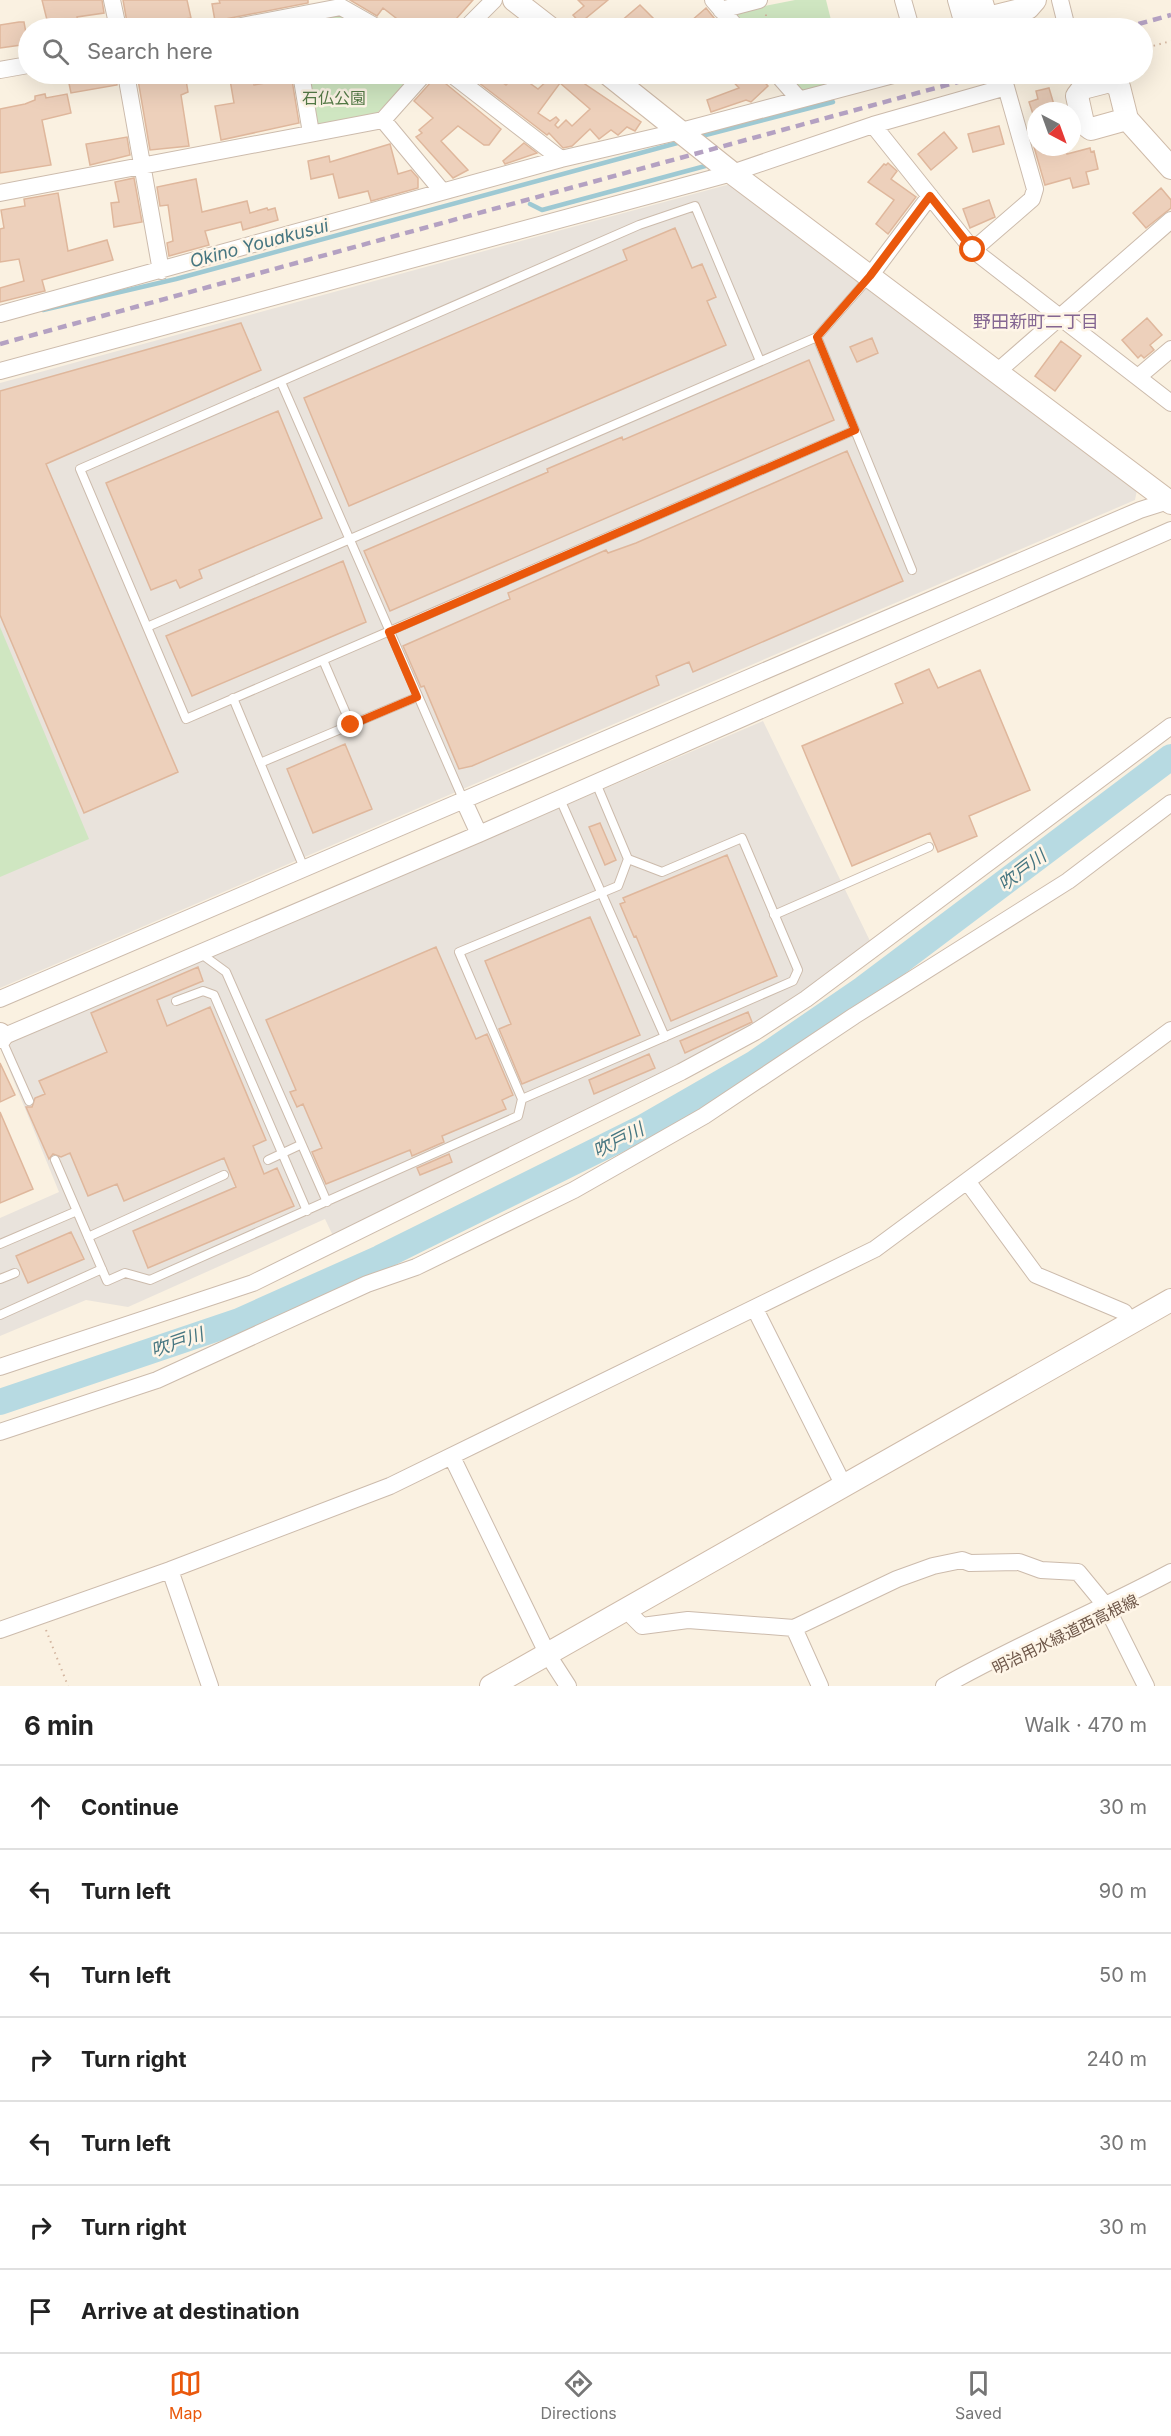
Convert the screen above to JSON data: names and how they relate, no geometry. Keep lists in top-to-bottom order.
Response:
{
  "streets": {
    "street": ["明治用水緑道西高根線"]
  },
  "districts": ["野田新町二丁目"],
  "water": ["Okino Youakusui", "吹戸川"],
  "parks": ["石仏公園"],
  "north": "bottom right",
  "page": {
    "search": "Search here",
    "heading": ["6 min", "Walk · 470 m"],
    "list": [
      ["Continue", "30 m"],
      ["Turn left", "90 m"],
      ["Turn left", "50 m"],
      ["Turn right", "240 m"],
      ["Turn left", "30 m"],
      ["Turn right", "30 m"],
      "Arrive at destination"
    ],
    "nav": ["Map", "Directions", "Saved"]
  }
}
